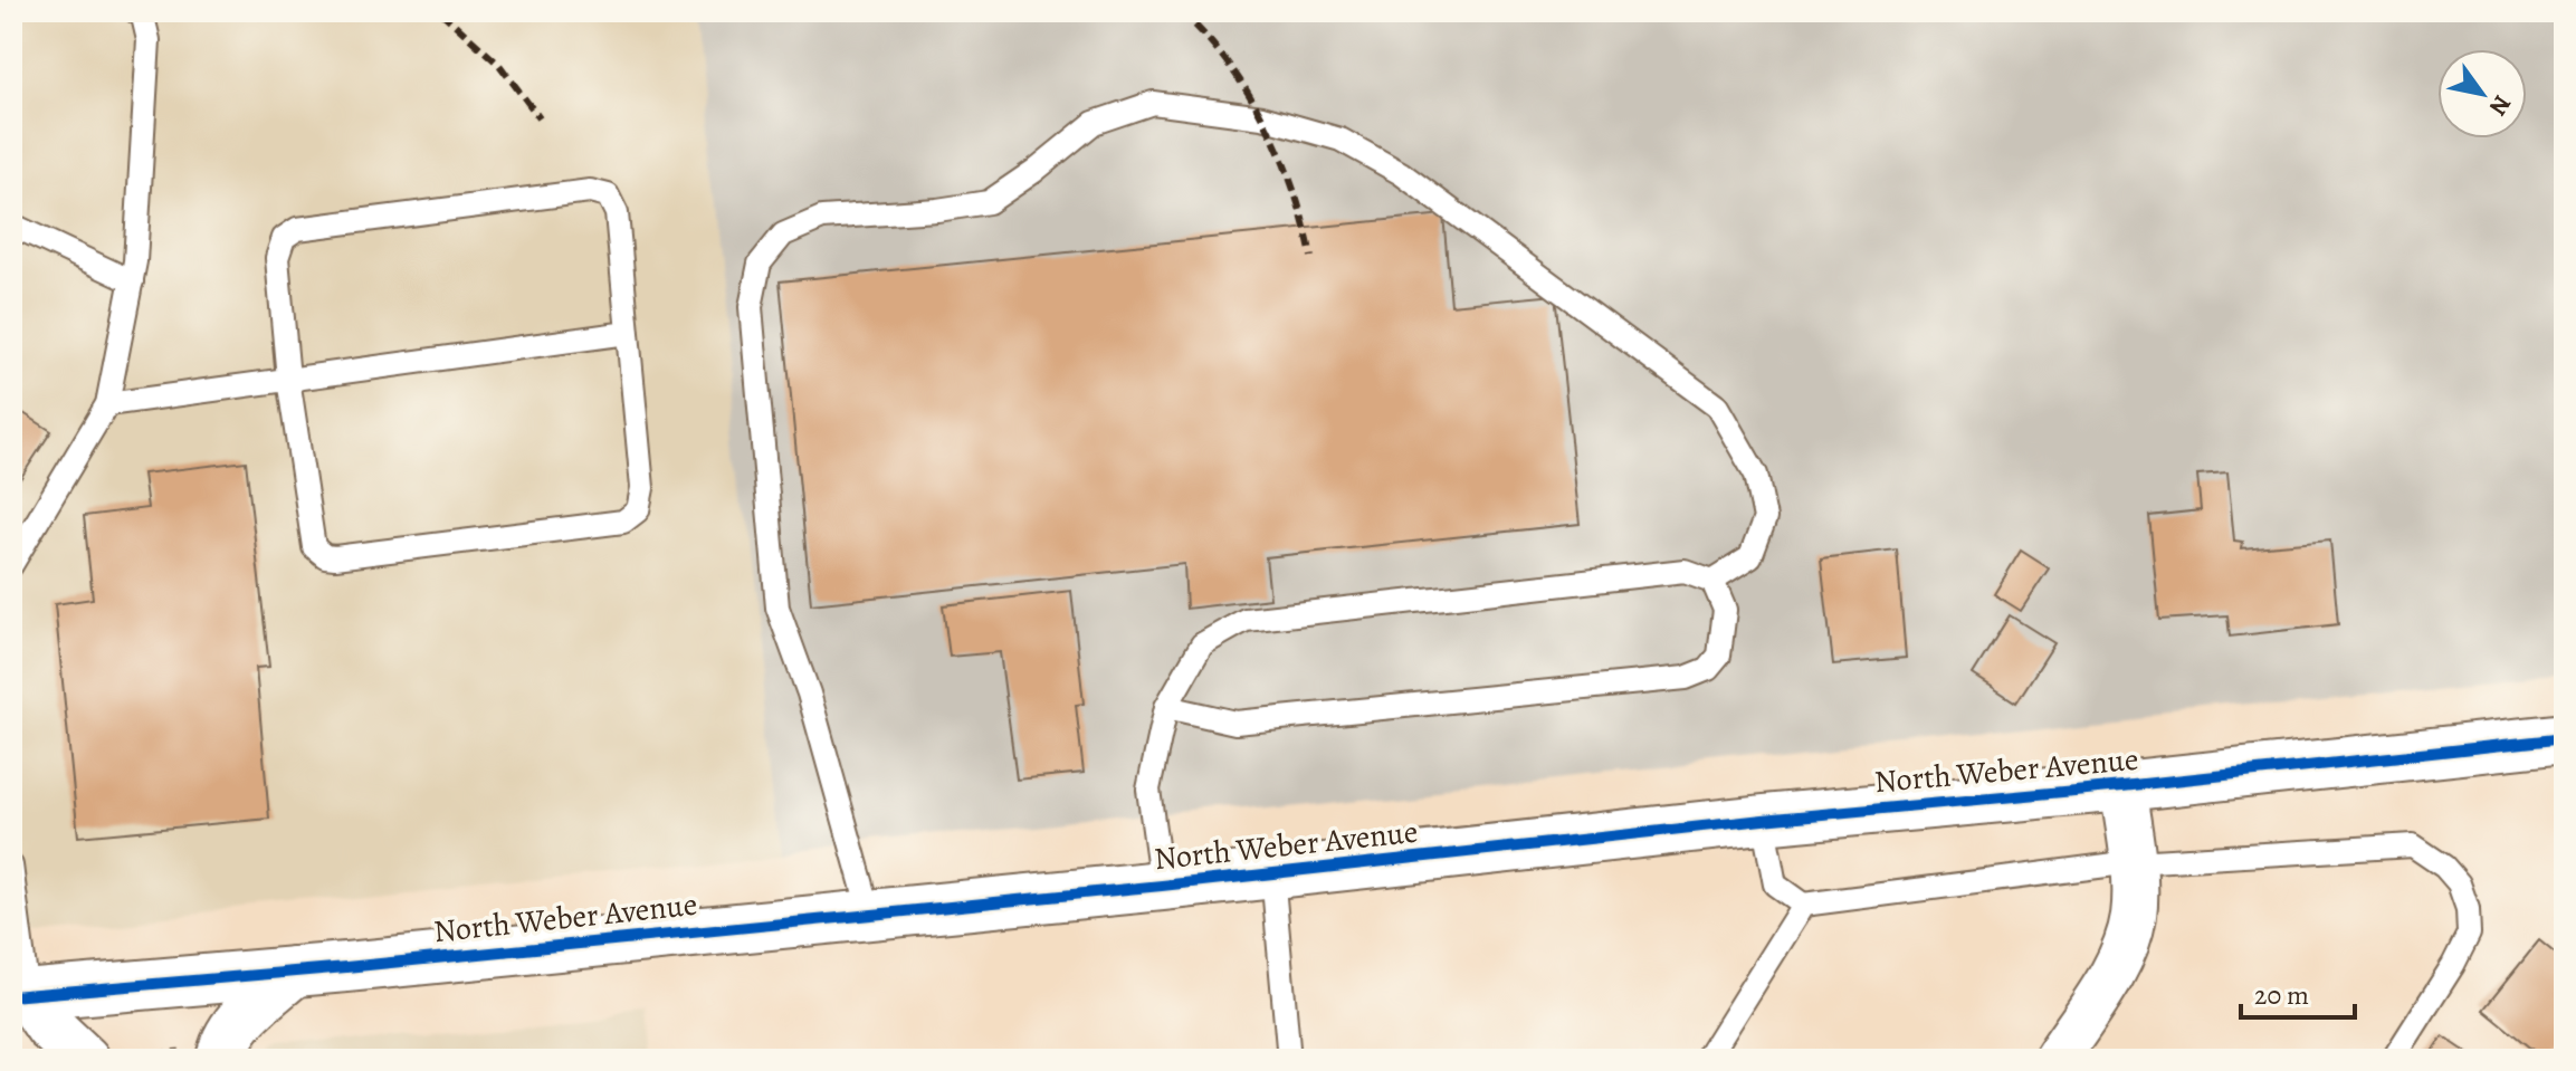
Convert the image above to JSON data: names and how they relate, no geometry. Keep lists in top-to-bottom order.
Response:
{
  "streets": {
    "main road": ["North Weber Avenue"]
  },
  "scale_bar": "20 m",
  "north": "bottom right"
}
